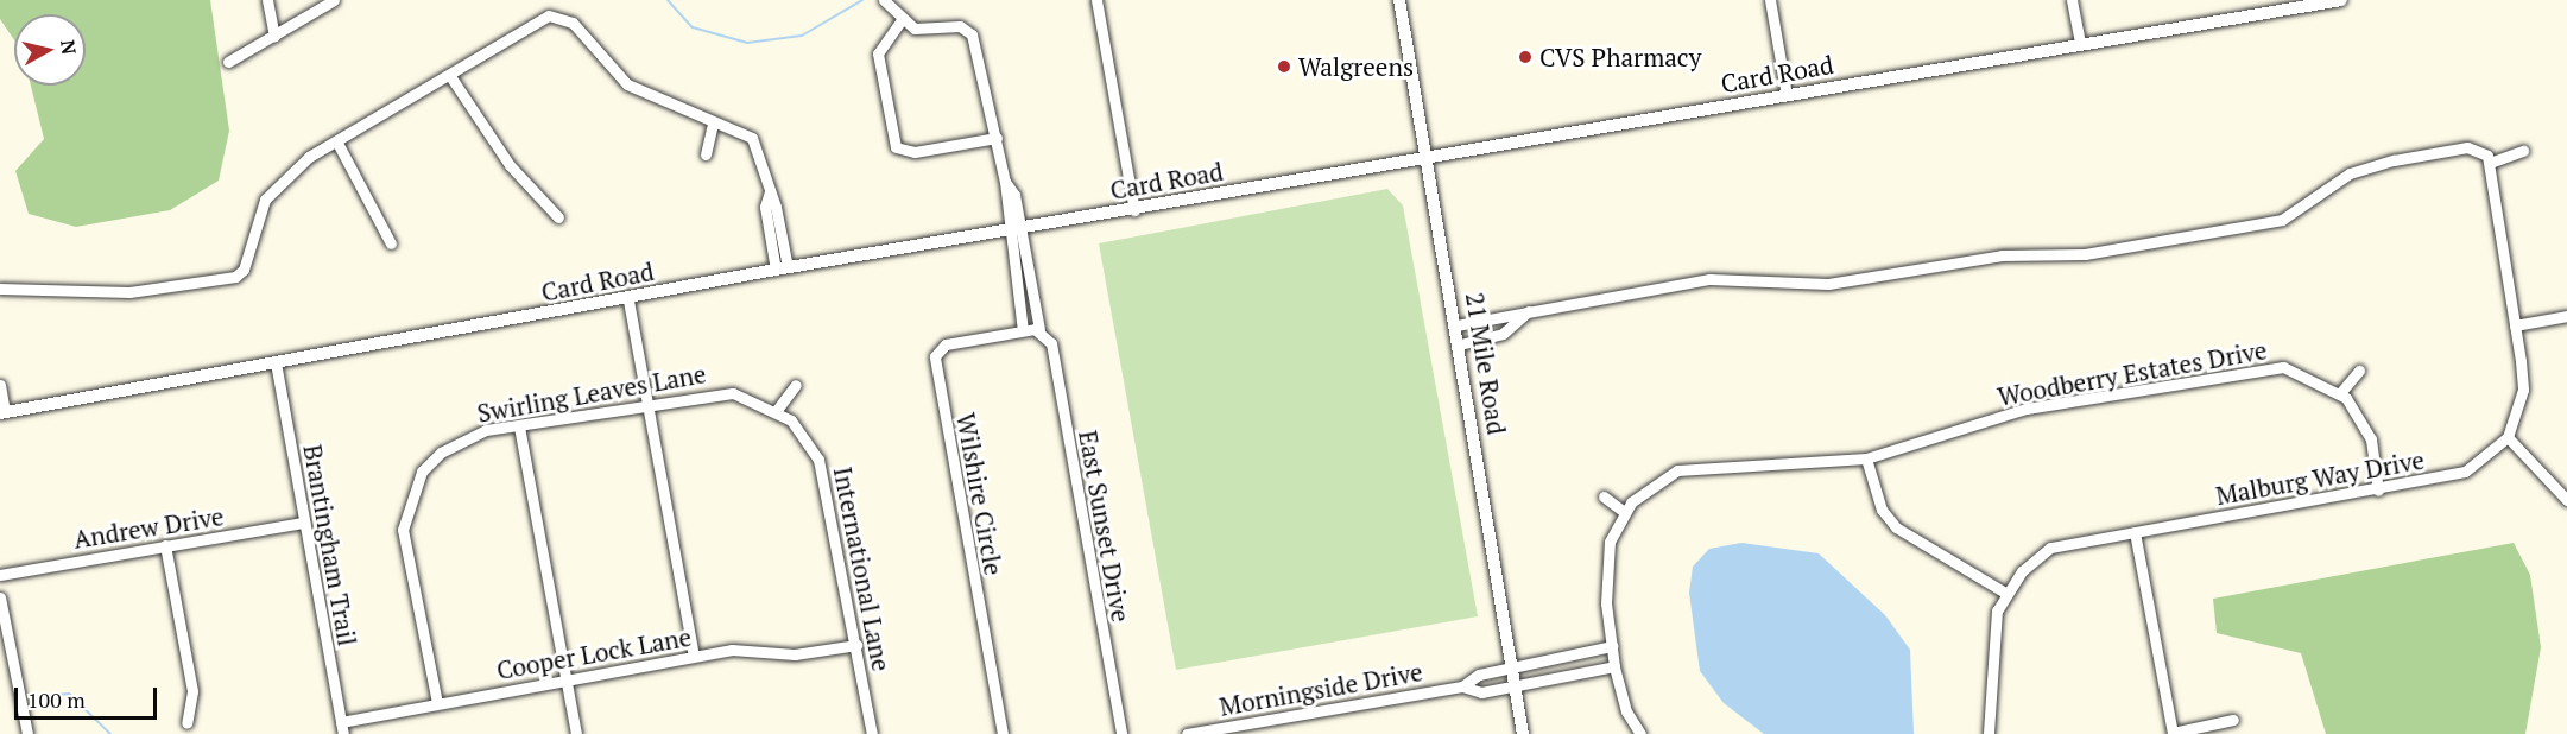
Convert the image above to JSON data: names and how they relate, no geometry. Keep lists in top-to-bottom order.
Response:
{
  "streets": {
    "street": [
      "Card Road",
      "21 Mile Road",
      "Woodberry Estates Drive",
      "Swirling Leaves Lane",
      "Malburg Way Drive",
      "Wilshire Circle",
      "East Sunset Drive",
      "Andrew Drive",
      "Brantingham Trail",
      "International Lane",
      "Cooper Lock Lane",
      "Morningside Drive"
    ]
  },
  "crossings": [
    ["Card Road", "21 Mile Road"],
    ["Card Road", "East Sunset Drive"],
    ["Card Road", "Brantingham Trail"],
    ["21 Mile Road", "Morningside Drive"],
    ["Woodberry Estates Drive", "Malburg Way Drive"],
    ["Woodberry Estates Drive", "Morningside Drive"],
    ["Swirling Leaves Lane", "International Lane"],
    ["Swirling Leaves Lane", "Cooper Lock Lane"],
    ["Andrew Drive", "Brantingham Trail"],
    ["Brantingham Trail", "Cooper Lock Lane"],
    ["International Lane", "Cooper Lock Lane"]
  ],
  "places": ["CVS Pharmacy", "Walgreens"],
  "scale_bar": "100 m",
  "north": "right"
}
